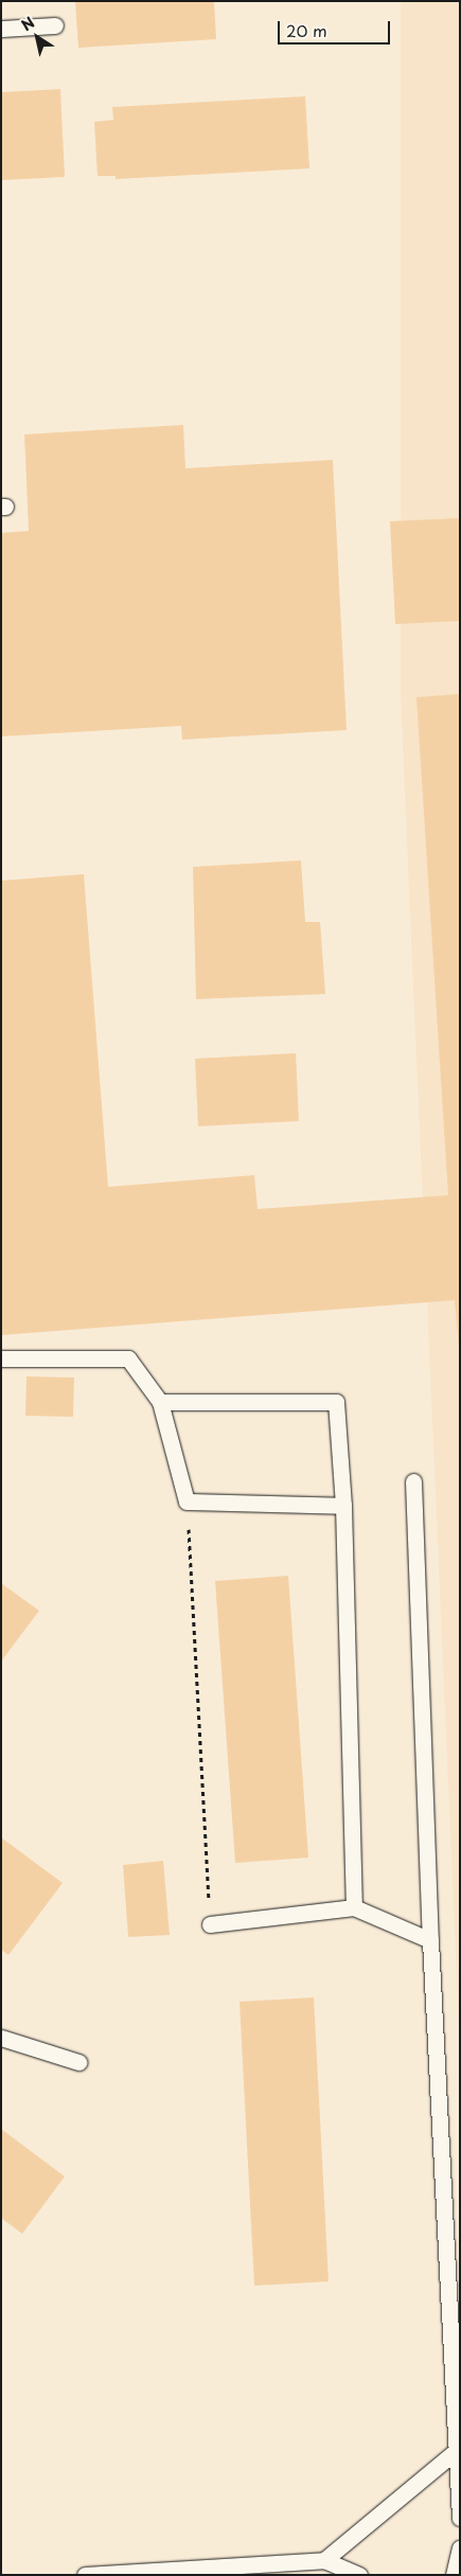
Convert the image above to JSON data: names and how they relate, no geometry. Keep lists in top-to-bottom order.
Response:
{
  "scale_bar": "20 m",
  "north": "top left"
}
